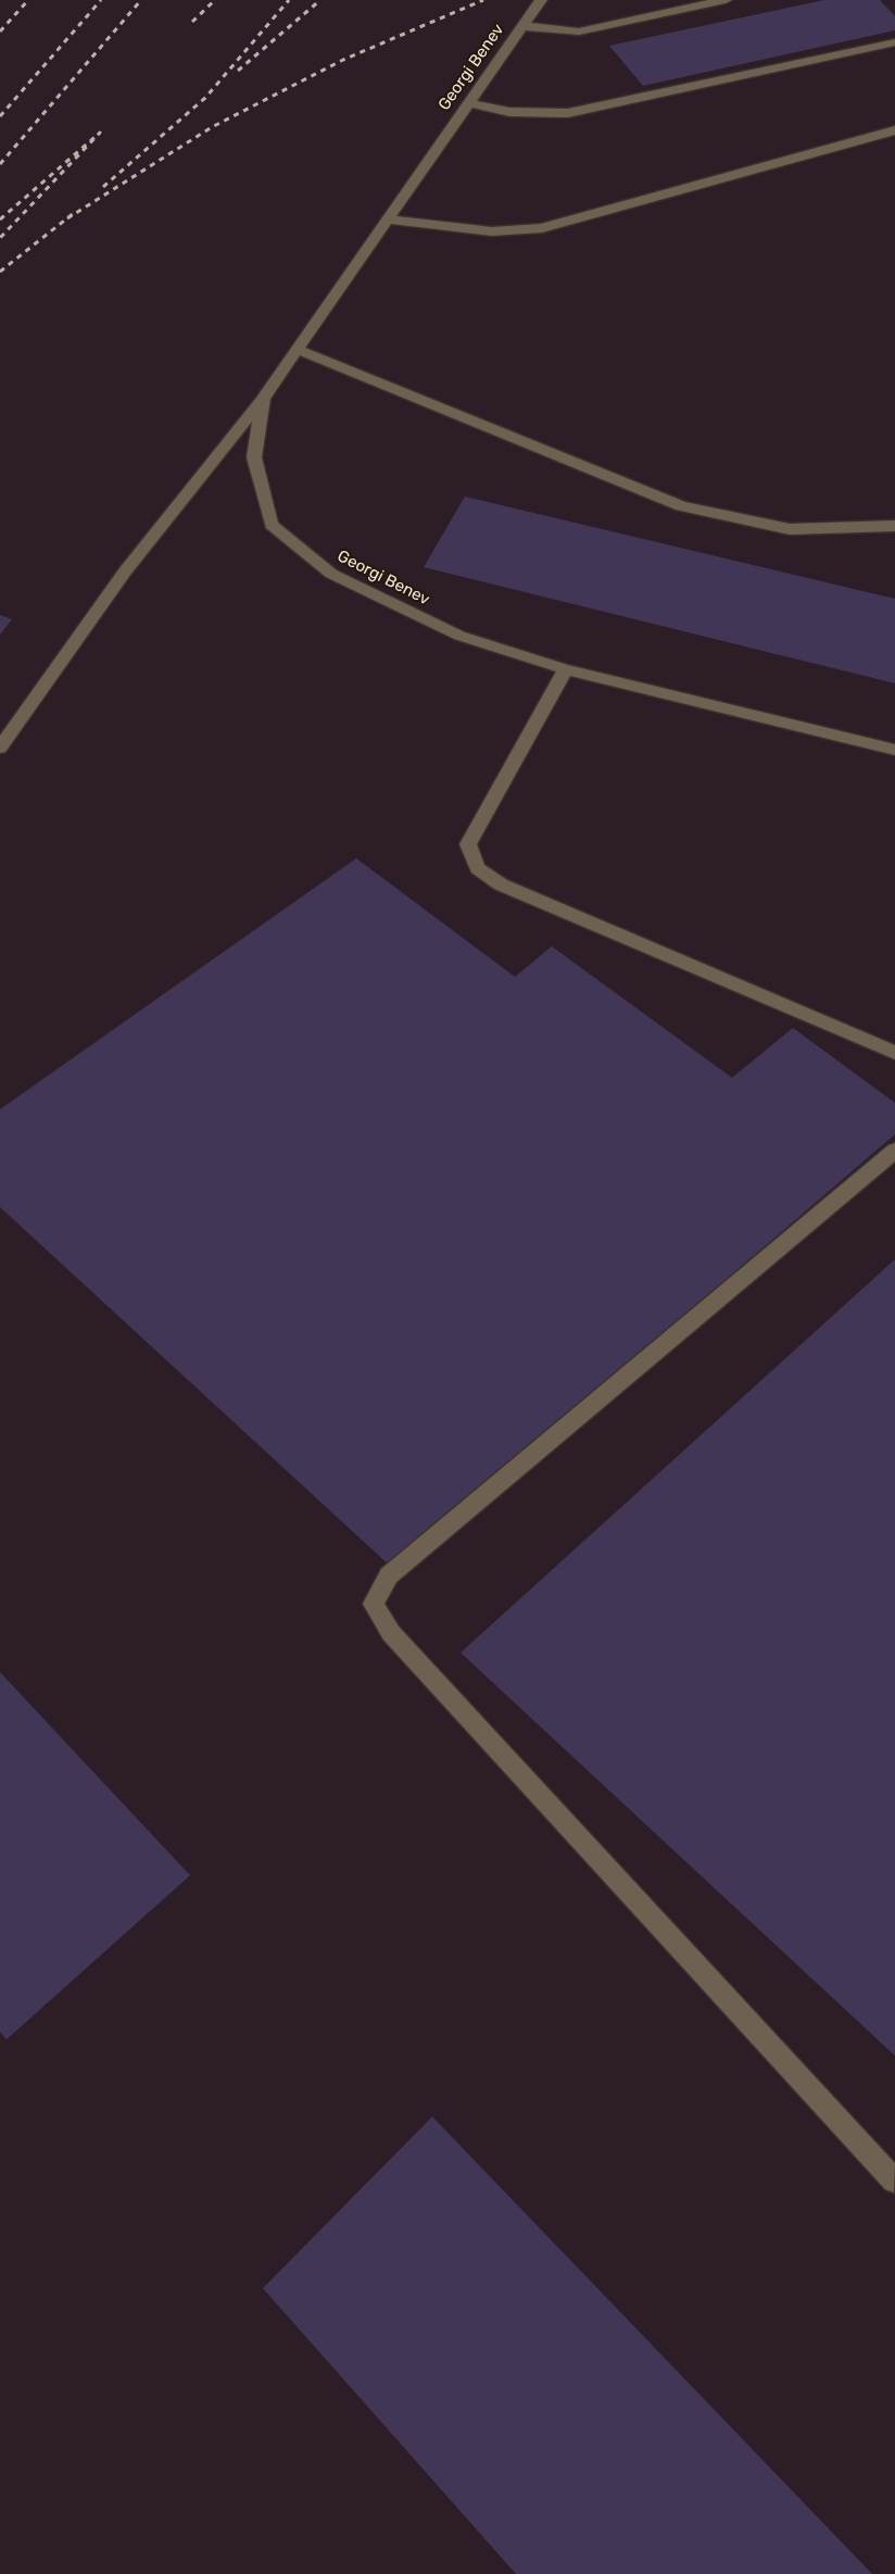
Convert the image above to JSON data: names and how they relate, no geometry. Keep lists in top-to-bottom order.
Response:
{
  "streets": {
    "street": ["Georgi Benev"]
  }
}
